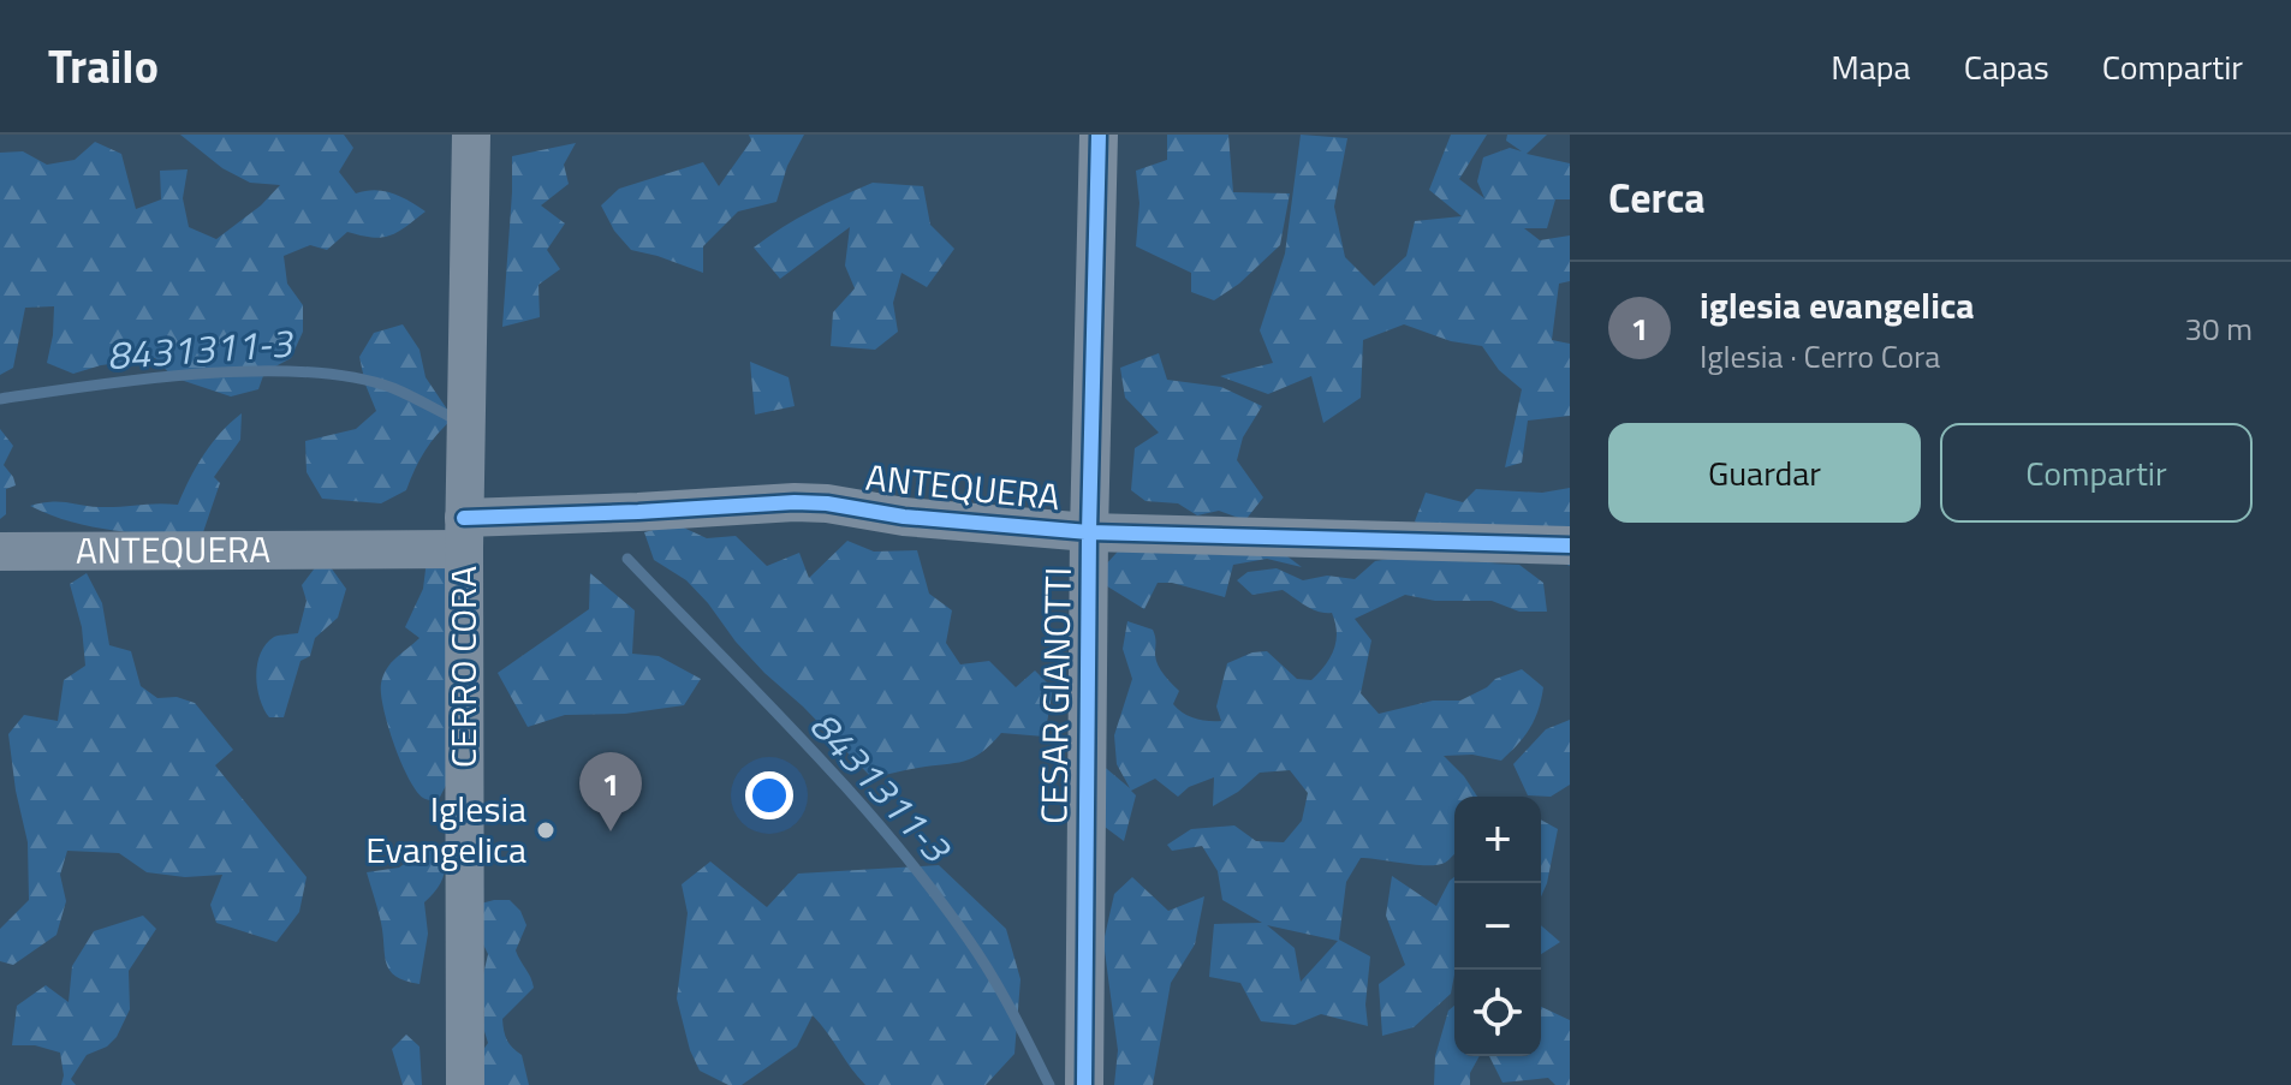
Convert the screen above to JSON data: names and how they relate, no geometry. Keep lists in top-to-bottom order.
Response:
{
  "streets": {
    "street": ["ANTEQUERA", "CERRO CORA", "CESAR GIANOTTI"]
  },
  "crossings": [
    ["ANTEQUERA", "CERRO CORA"],
    ["ANTEQUERA", "CESAR GIANOTTI"]
  ],
  "water": ["8431311-3"],
  "places": ["Iglesia Evangelica"],
  "page": {
    "header": "Trailo",
    "nav": ["Mapa", "Capas", "Compartir"],
    "heading": "Cerca",
    "list": [
      {
        "mark": "1",
        "name": "iglesia evangelica",
        "note": "Iglesia · Cerro Cora",
        "value": "30 m"
      }
    ],
    "buttons": ["Guardar", "Compartir"],
    "pins": "1",
    "map_buttons": ["+", "−"]
  }
}
